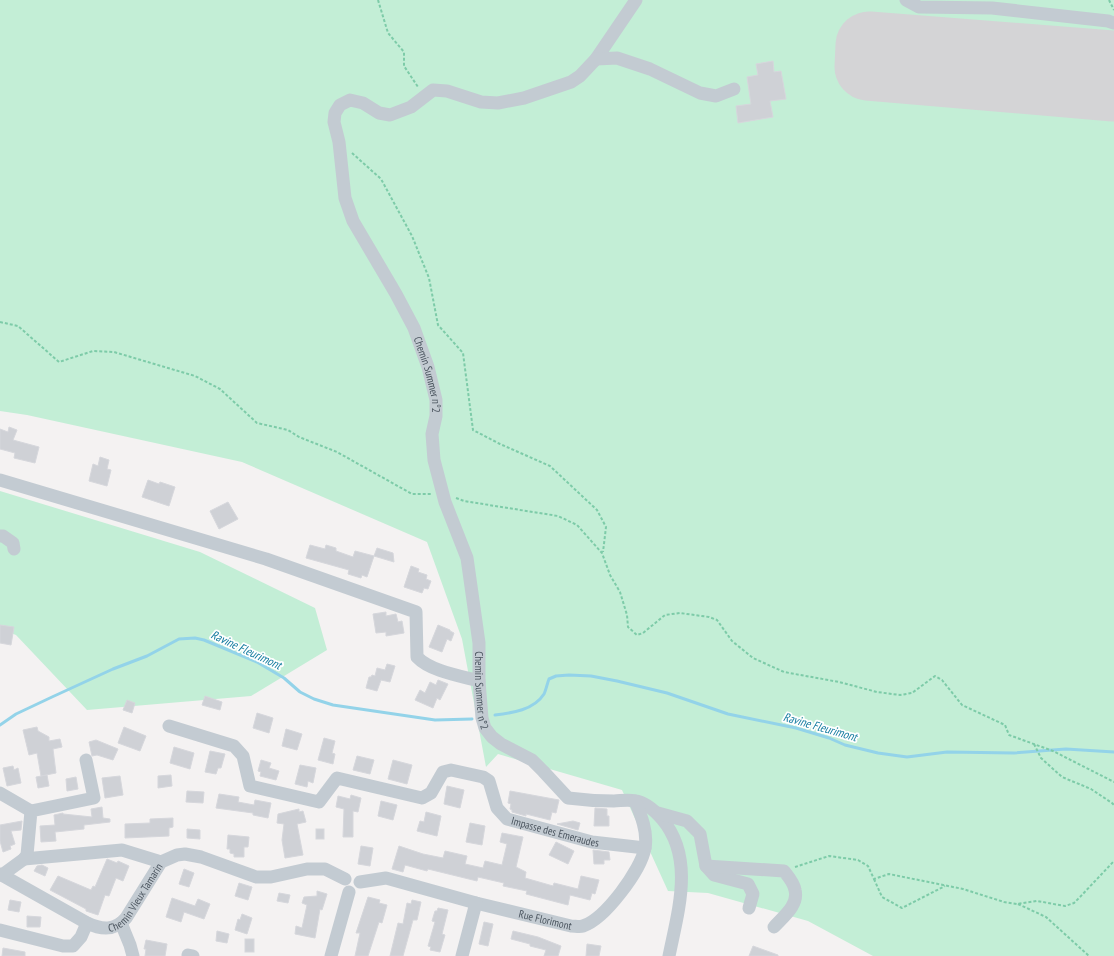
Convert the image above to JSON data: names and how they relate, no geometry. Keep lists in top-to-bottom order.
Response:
{
  "streets": {
    "street": [
      "Chemin Summer n°2",
      "Impasse des Emeraudes",
      "Chemin Vieux Tamarin",
      "Rue Florimont"
    ]
  },
  "crossings": [
    ["Chemin Summer n°2", "Rue Florimont"],
    ["Impasse des Emeraudes", "Rue Florimont"],
    ["Chemin Vieux Tamarin", "Rue Florimont"]
  ],
  "water": ["Ravine Fleurimont"]
}
